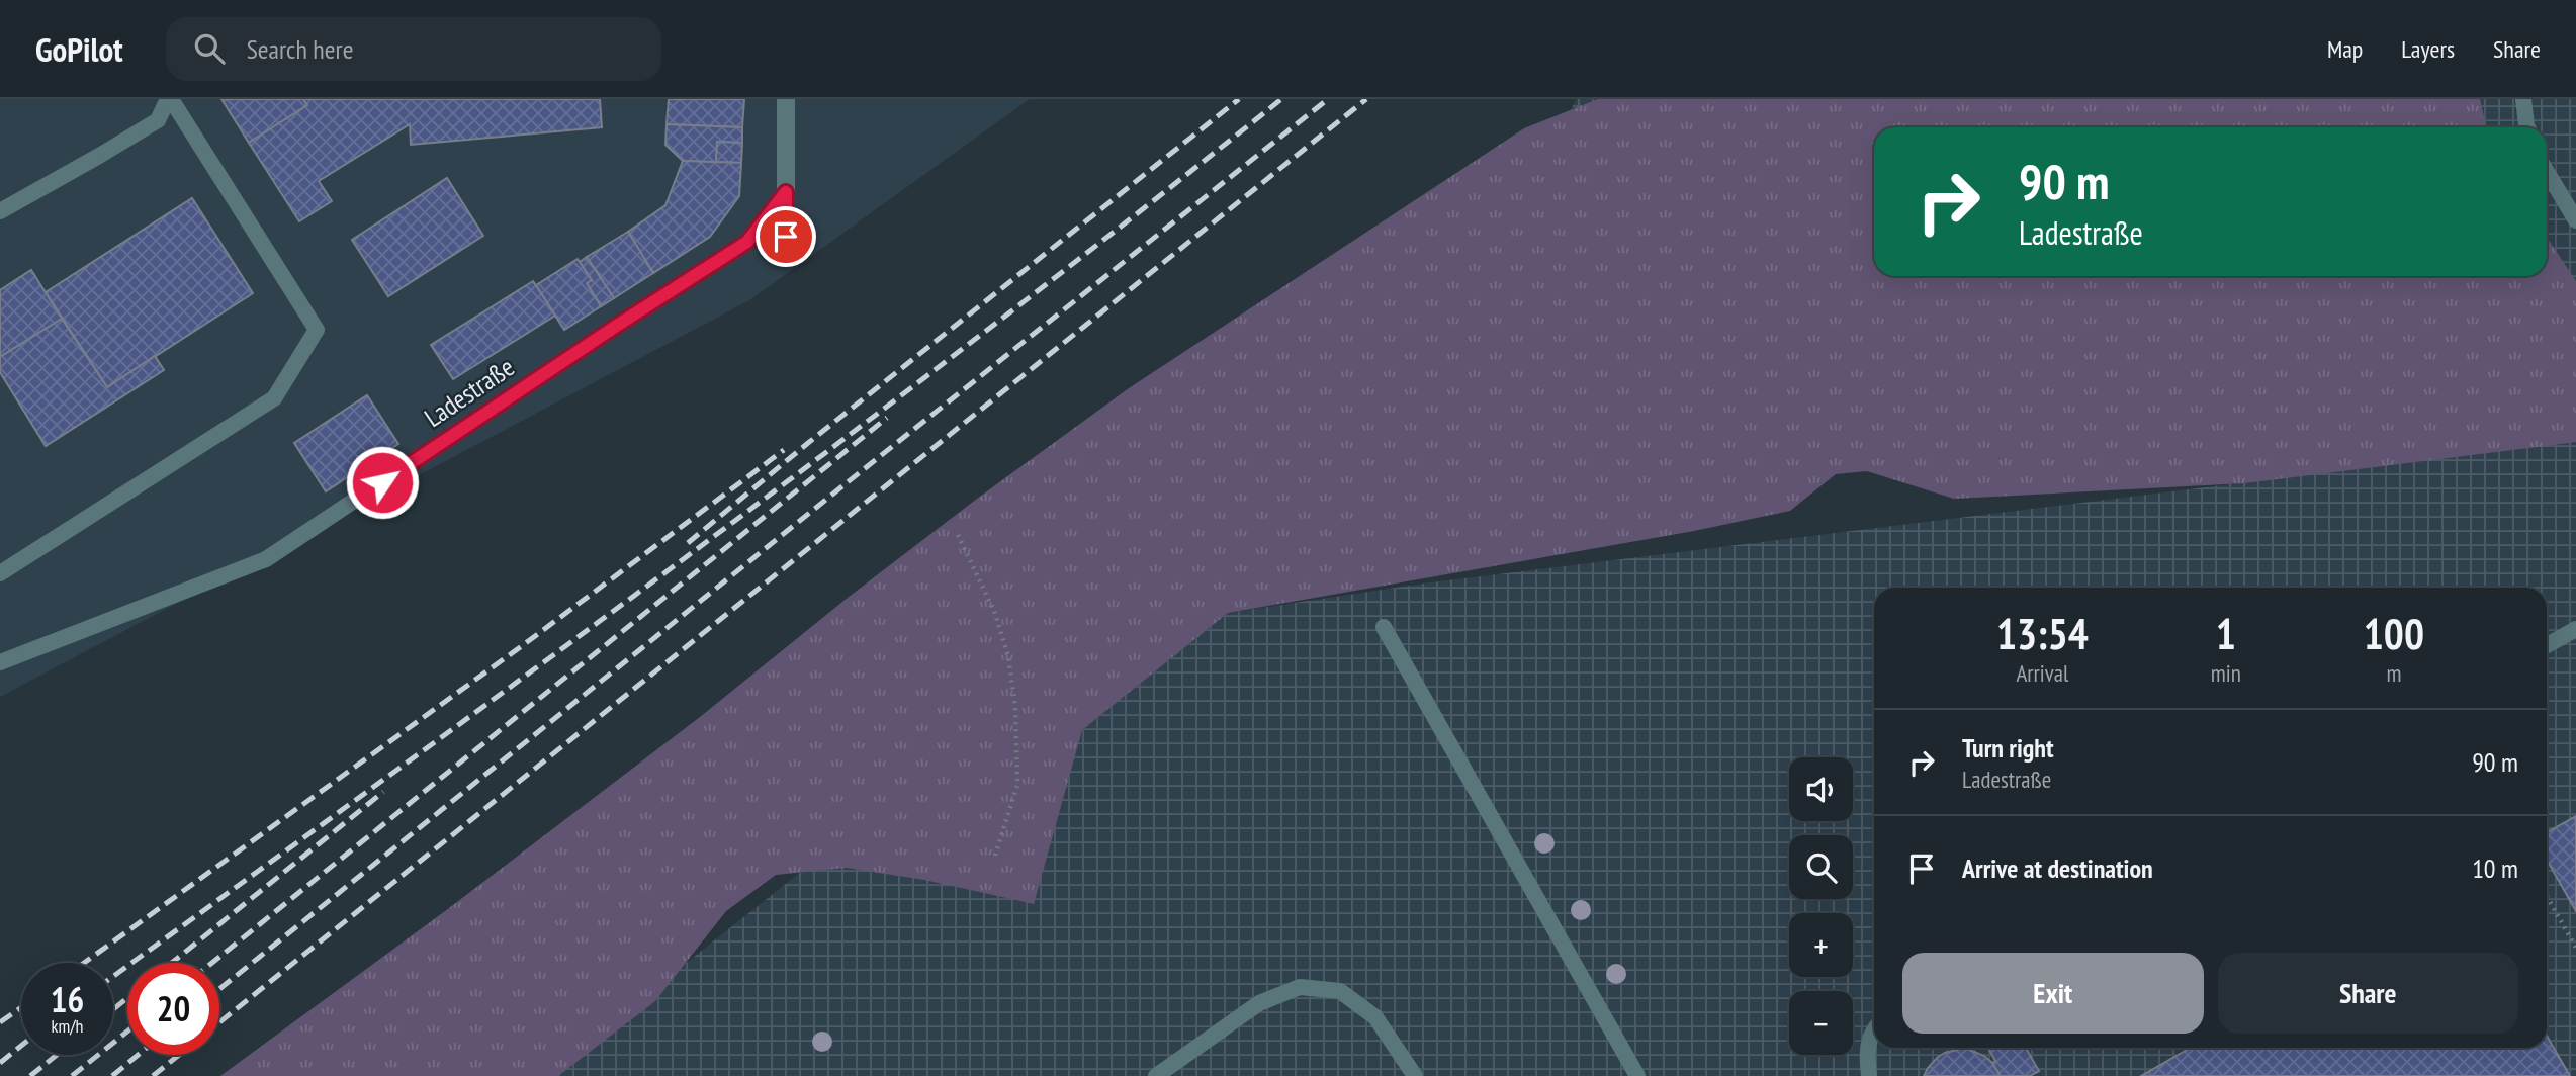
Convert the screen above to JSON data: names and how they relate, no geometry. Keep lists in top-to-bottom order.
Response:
{
  "streets": {
    "lane": ["Ladestraße"]
  },
  "page": {
    "header": "GoPilot",
    "search": "Search here",
    "nav": ["Map", "Layers", "Share"],
    "turn": ["90 m", "Ladestraße"],
    "eta": [
      "13:54",
      "Arrival",
      "1",
      "min",
      "100",
      "m"
    ],
    "list": [
      {
        "name": "Turn right",
        "note": "Ladestraße",
        "value": "90 m"
      },
      {
        "name": "Arrive at destination",
        "value": "10 m"
      }
    ],
    "map_buttons": ["+", "−"],
    "buttons": ["Exit", "Share"],
    "speed": "16 km/h",
    "limit": "20"
  }
}
